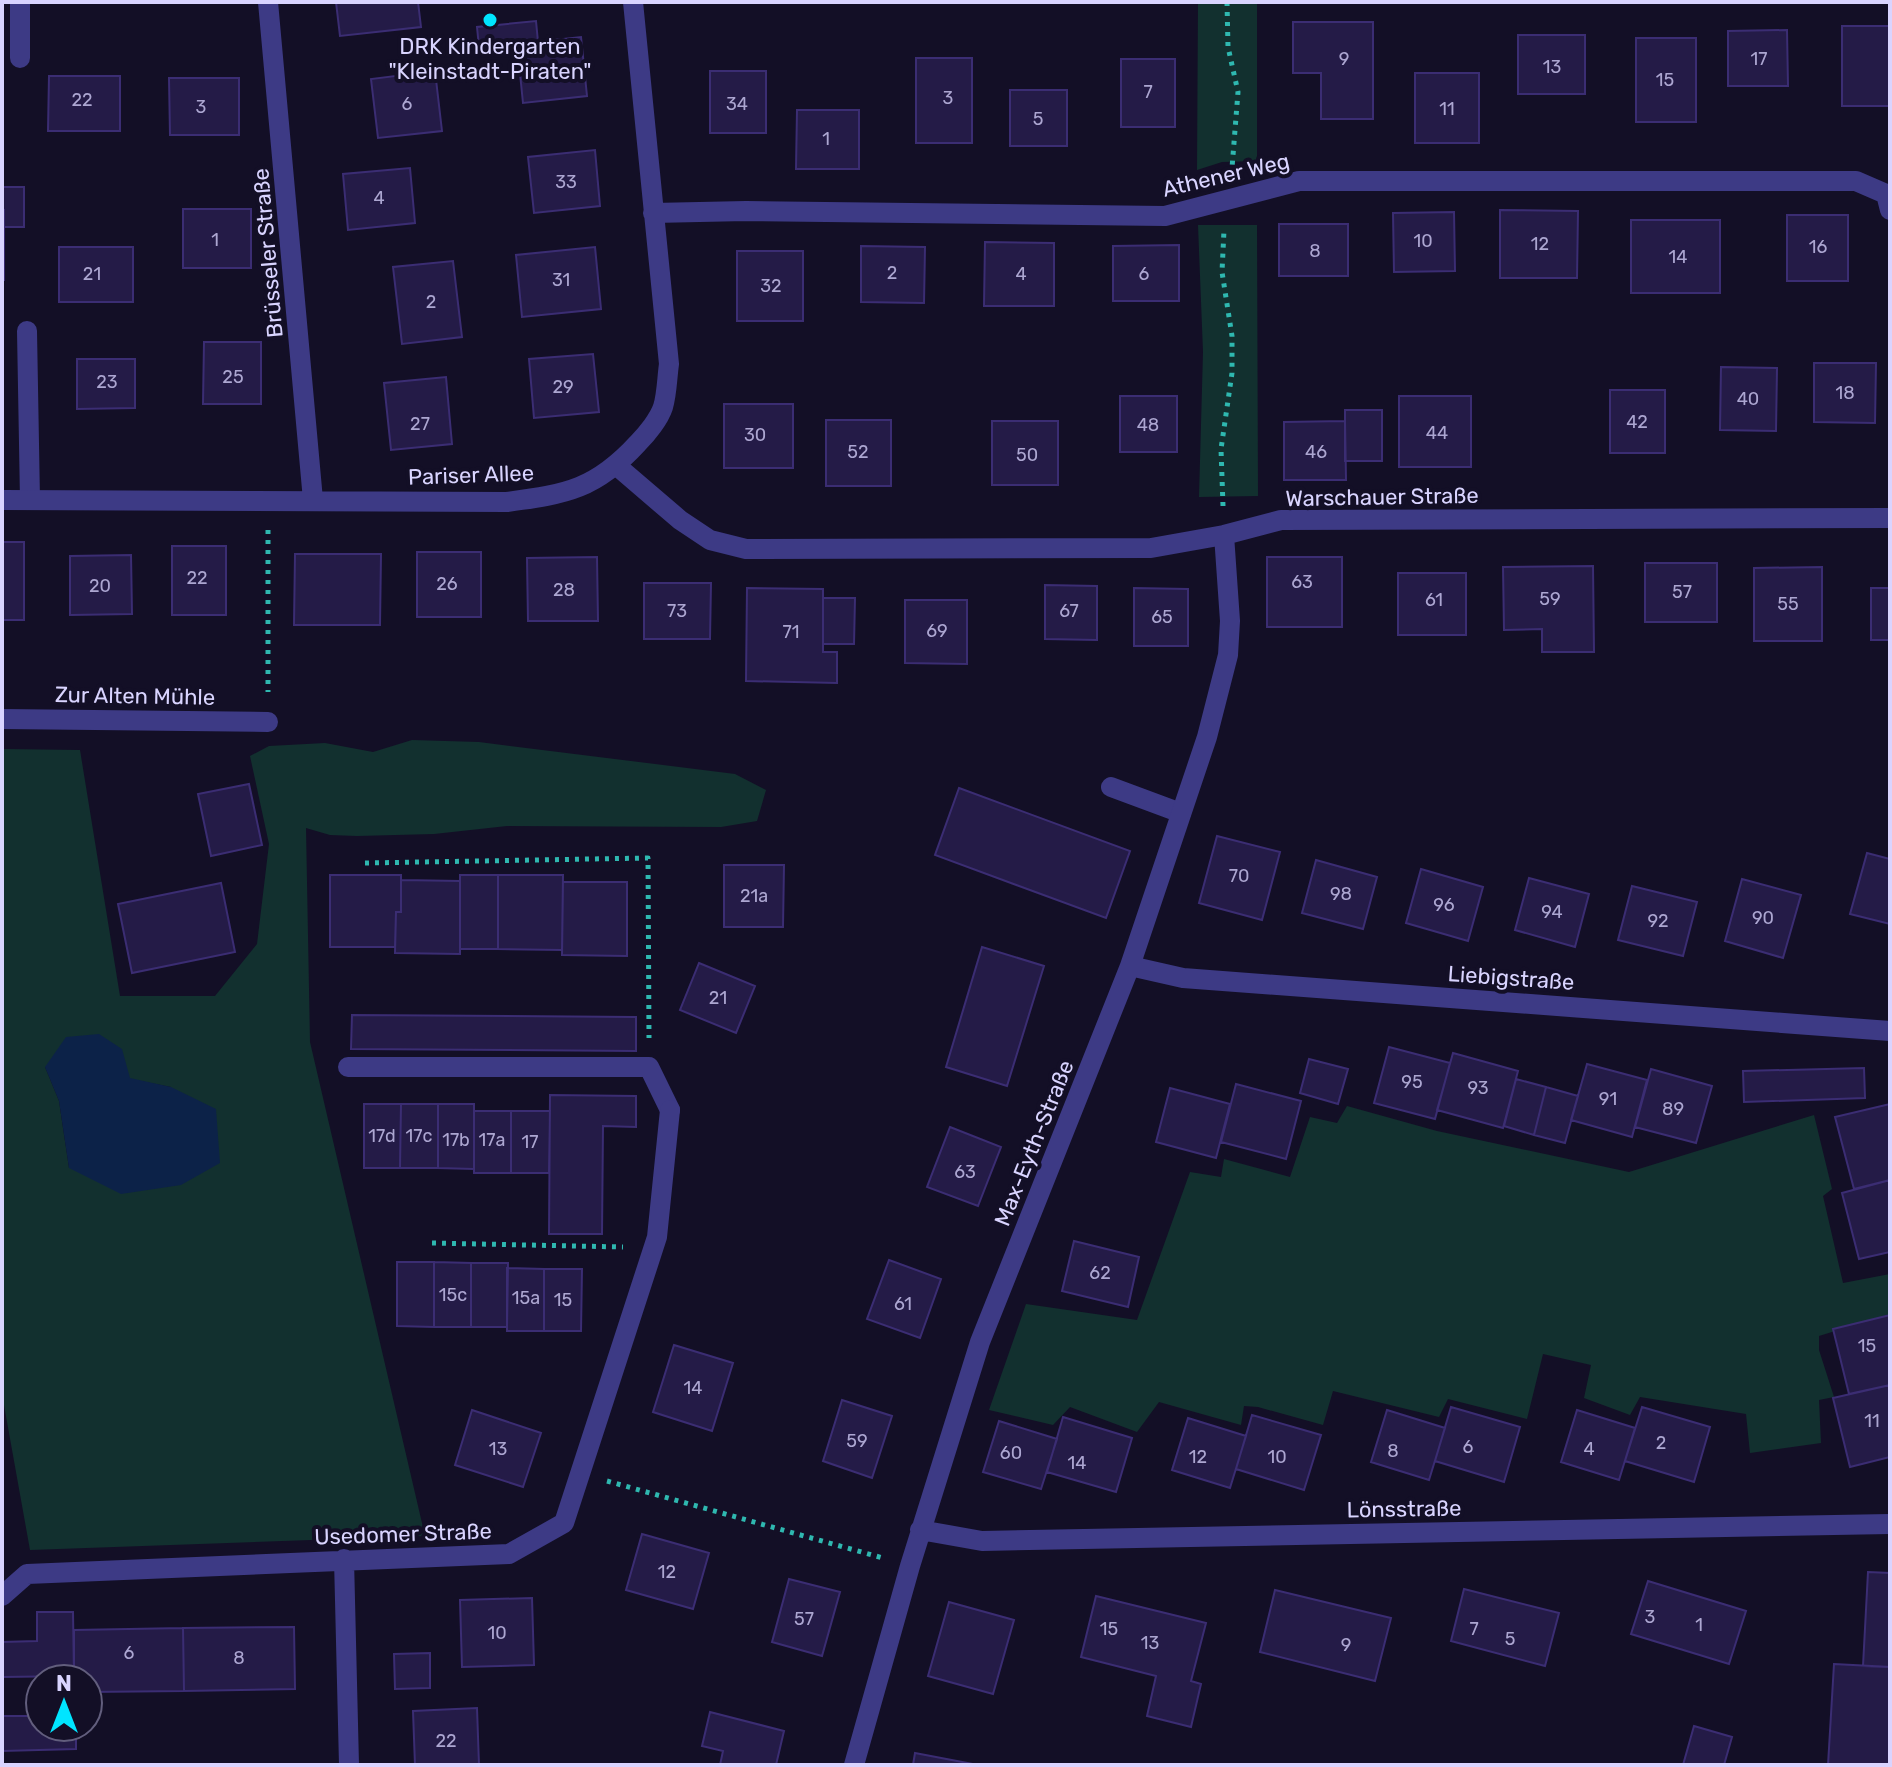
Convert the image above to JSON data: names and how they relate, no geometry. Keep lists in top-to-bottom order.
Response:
{
  "streets": {
    "street": [
      "Athener Weg",
      "Brüsseler Straße",
      "Pariser Allee",
      "Warschauer Straße",
      "Zur Alten Mühle",
      "Liebigstraße",
      "Max-Eyth-Straße",
      "Lönsstraße",
      "Usedomer Straße"
    ]
  },
  "crossings": [
    ["Athener Weg", "Pariser Allee"],
    ["Brüsseler Straße", "Pariser Allee"],
    ["Pariser Allee", "Warschauer Straße"],
    ["Warschauer Straße", "Max-Eyth-Straße"],
    ["Liebigstraße", "Max-Eyth-Straße"],
    ["Max-Eyth-Straße", "Lönsstraße"]
  ],
  "places": ["DRK Kindergarten \"Kleinstadt-Piraten\""],
  "house_numbers": [
    "9",
    "17",
    "13",
    "15",
    "7",
    "3",
    "22",
    "6",
    "34",
    "3",
    "11",
    "5",
    "1",
    "33",
    "4",
    "1",
    "10",
    "12",
    "16",
    "8",
    "14",
    "2",
    "21",
    "4",
    "6",
    "31",
    "32",
    "2",
    "25",
    "23",
    "29",
    "18",
    "40",
    "42",
    "27",
    "48",
    "44",
    "30",
    "52",
    "46",
    "50",
    "22",
    "63",
    "26",
    "20",
    "28",
    "57",
    "59",
    "61",
    "55",
    "73",
    "67",
    "65",
    "69",
    "71",
    "70",
    "98",
    "21a",
    "96",
    "94",
    "90",
    "92",
    "21",
    "95",
    "93",
    "91",
    "89",
    "17d",
    "17c",
    "17b",
    "17a",
    "17",
    "63",
    "62",
    "15c",
    "15a",
    "15",
    "61",
    "15",
    "14",
    "11",
    "59",
    "2",
    "6",
    "13",
    "4",
    "8",
    "60",
    "12",
    "10",
    "14",
    "12",
    "3",
    "57",
    "1",
    "15",
    "7",
    "10",
    "5",
    "13",
    "9",
    "6",
    "8",
    "22"
  ],
  "north": "top"
}
